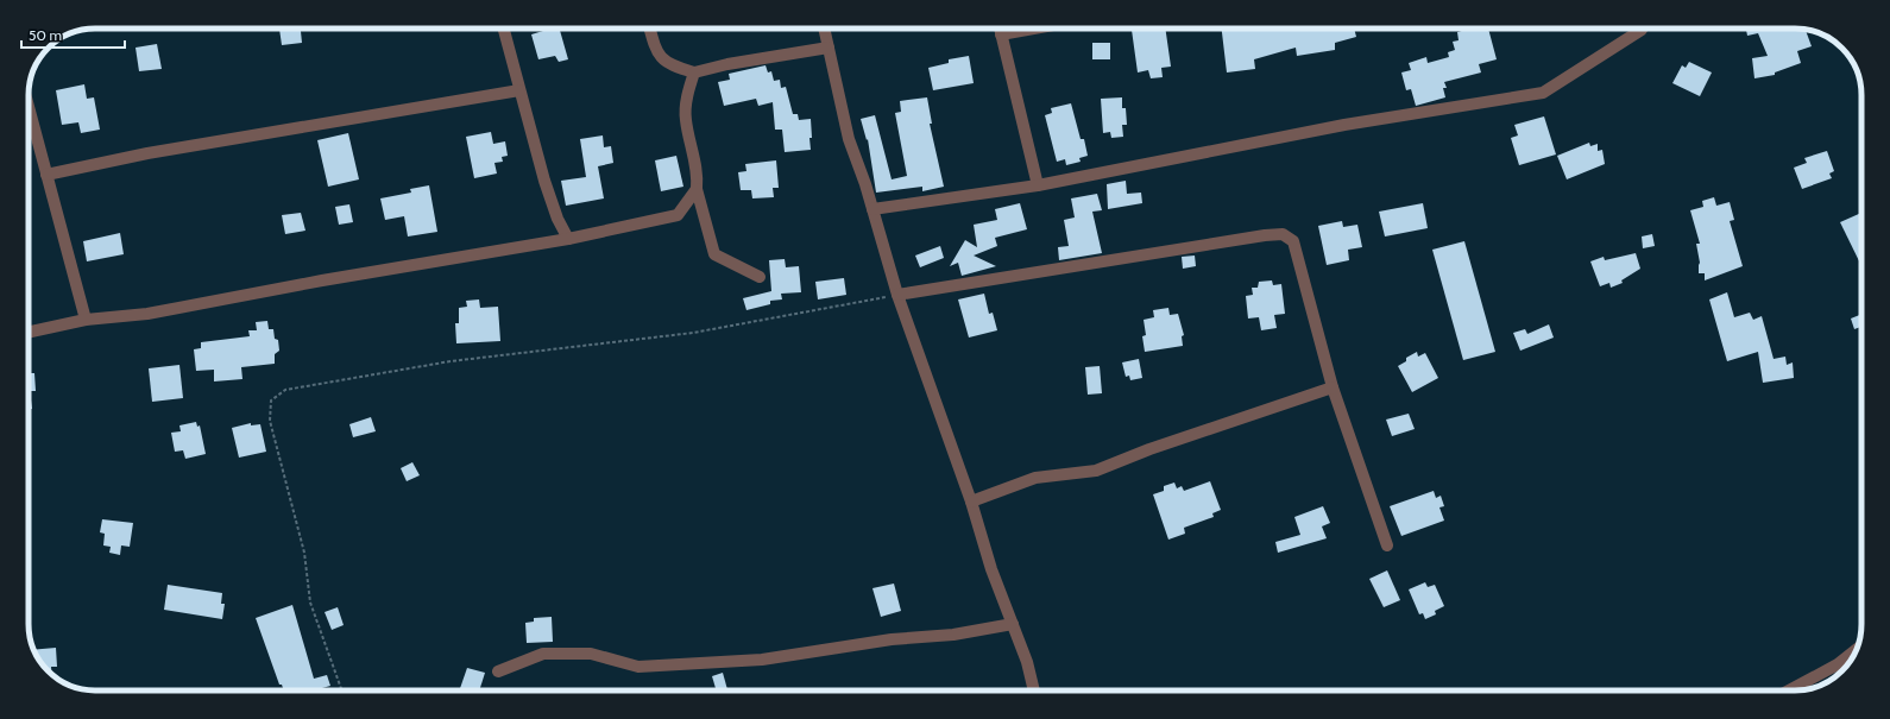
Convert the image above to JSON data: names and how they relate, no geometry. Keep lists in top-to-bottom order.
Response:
{
  "scale_bar": "50 m"
}
